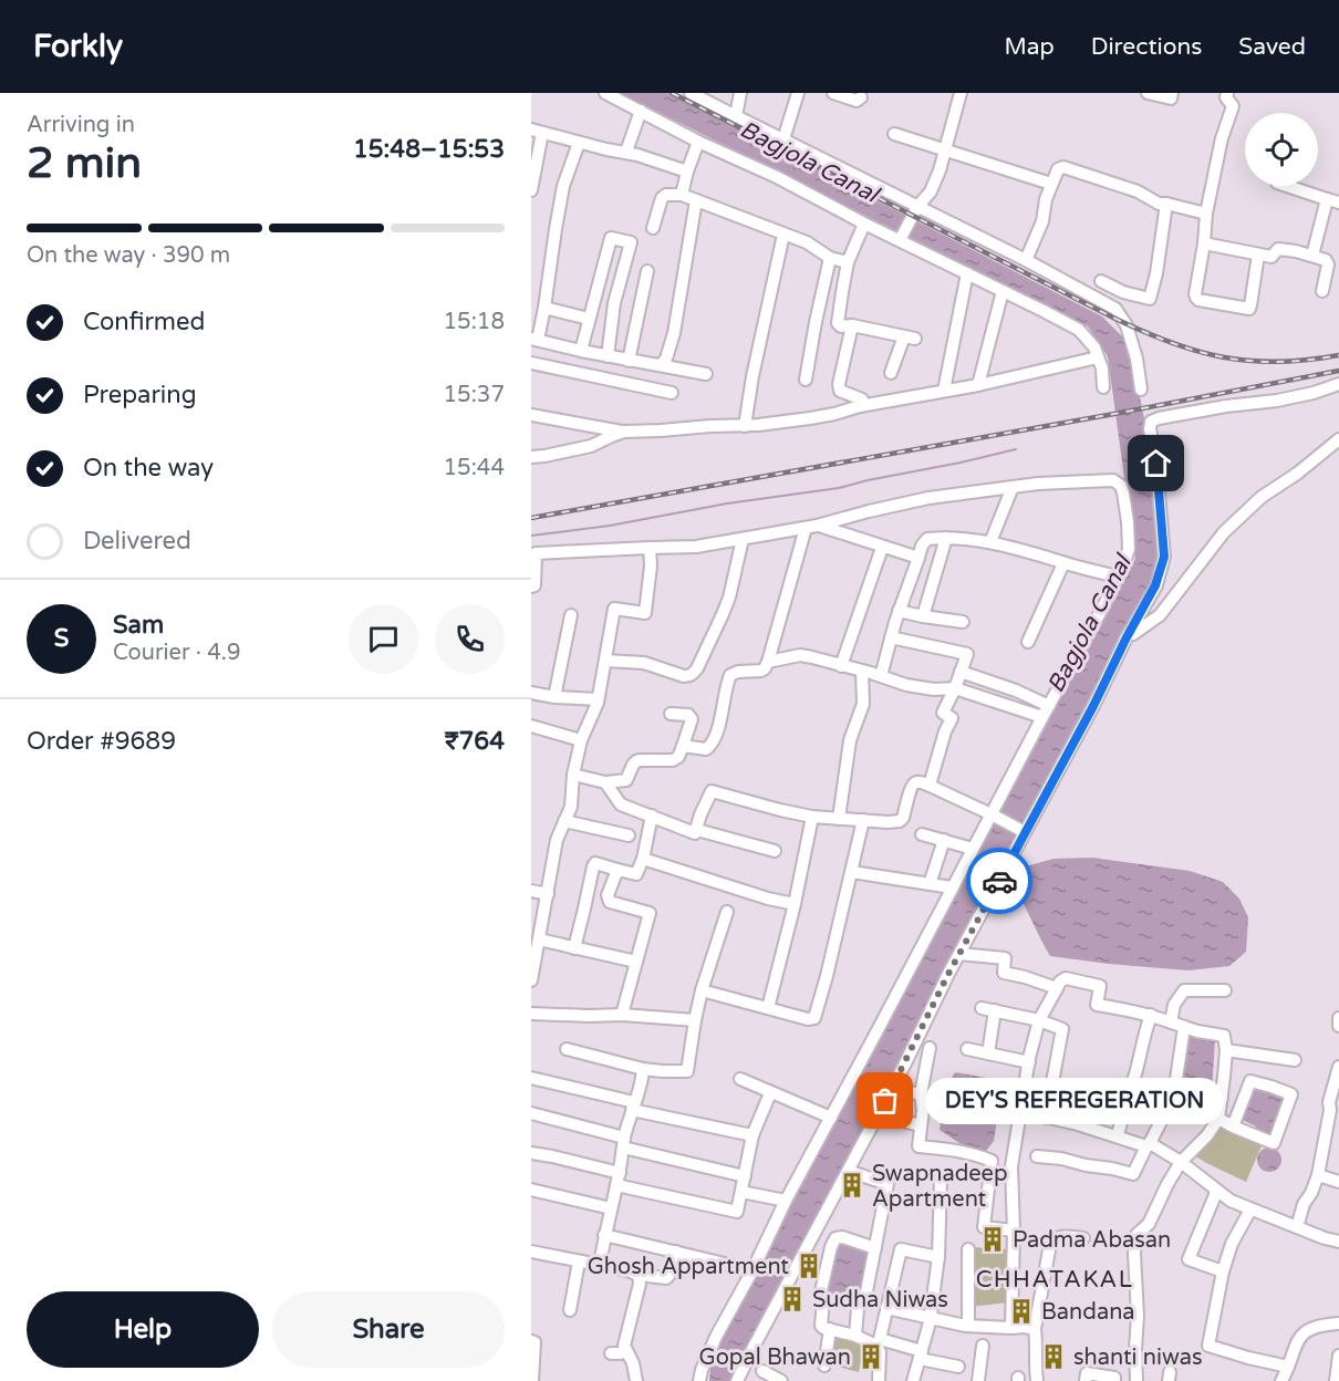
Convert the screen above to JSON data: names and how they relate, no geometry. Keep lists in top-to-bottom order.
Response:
{
  "districts": ["CHHATAKAL"],
  "water": ["Bagjola Canal"],
  "places": {
    "other": ["DEY'S REFREGERATION"],
    "building": [
      "Swapnadeep Apartment",
      "Padma Abasan",
      "Ghosh Appartment",
      "Sudha Niwas",
      "Bandana",
      "Gopal Bhawan",
      "shanti niwas"
    ]
  },
  "page": {
    "header": "Forkly",
    "nav": ["Map", "Directions", "Saved"],
    "heading": ["2 min", "Arriving in", "15:48–15:53"],
    "panel": [
      "Sam",
      "Courier · 4.9",
      "Order #9689",
      "₹764"
    ],
    "bar": "On the way · 390 m",
    "list": [
      ["Confirmed", "15:18"],
      ["Preparing", "15:37"],
      ["On the way", "15:44"],
      "Delivered"
    ],
    "round": "S",
    "bubble": "DEY'S REFREGERATION",
    "buttons": ["Help", "Share"]
  }
}
